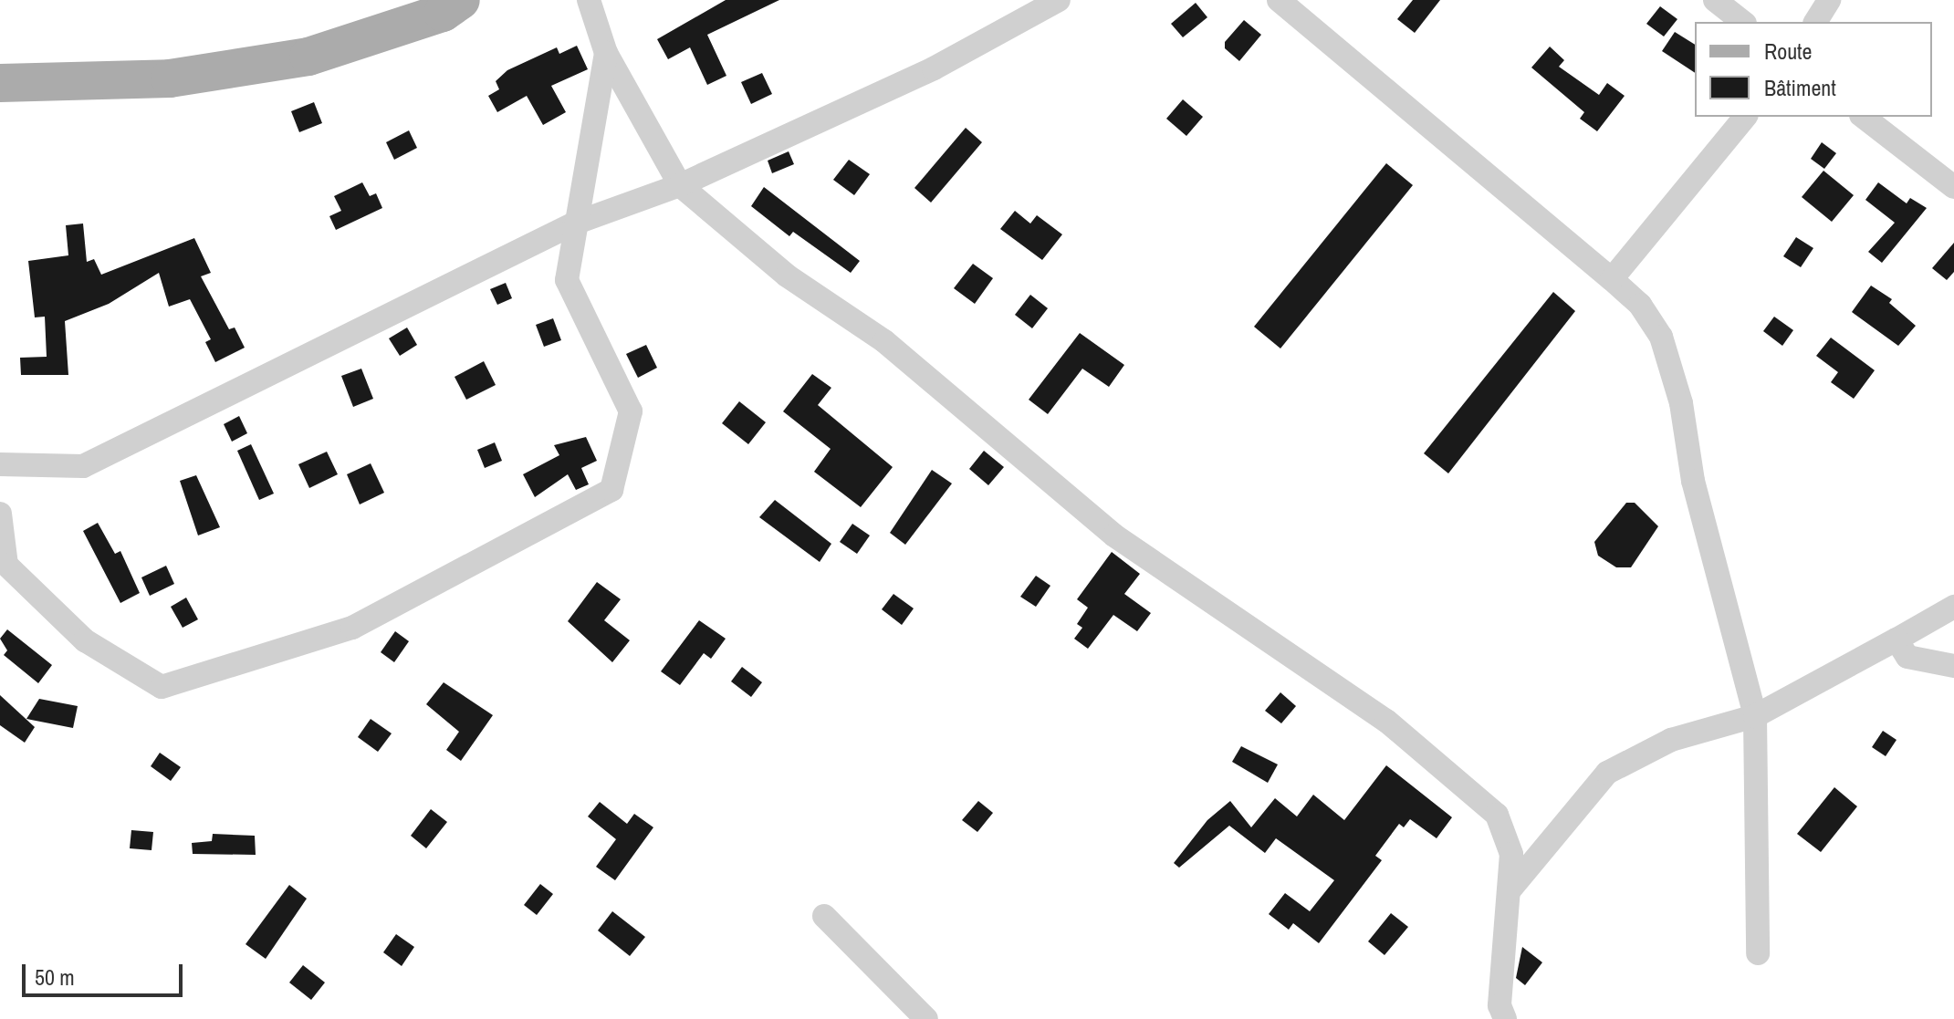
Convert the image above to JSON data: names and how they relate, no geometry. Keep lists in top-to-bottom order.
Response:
{
  "legend": ["Route", "Bâtiment"],
  "scale_bar": "50 m"
}
